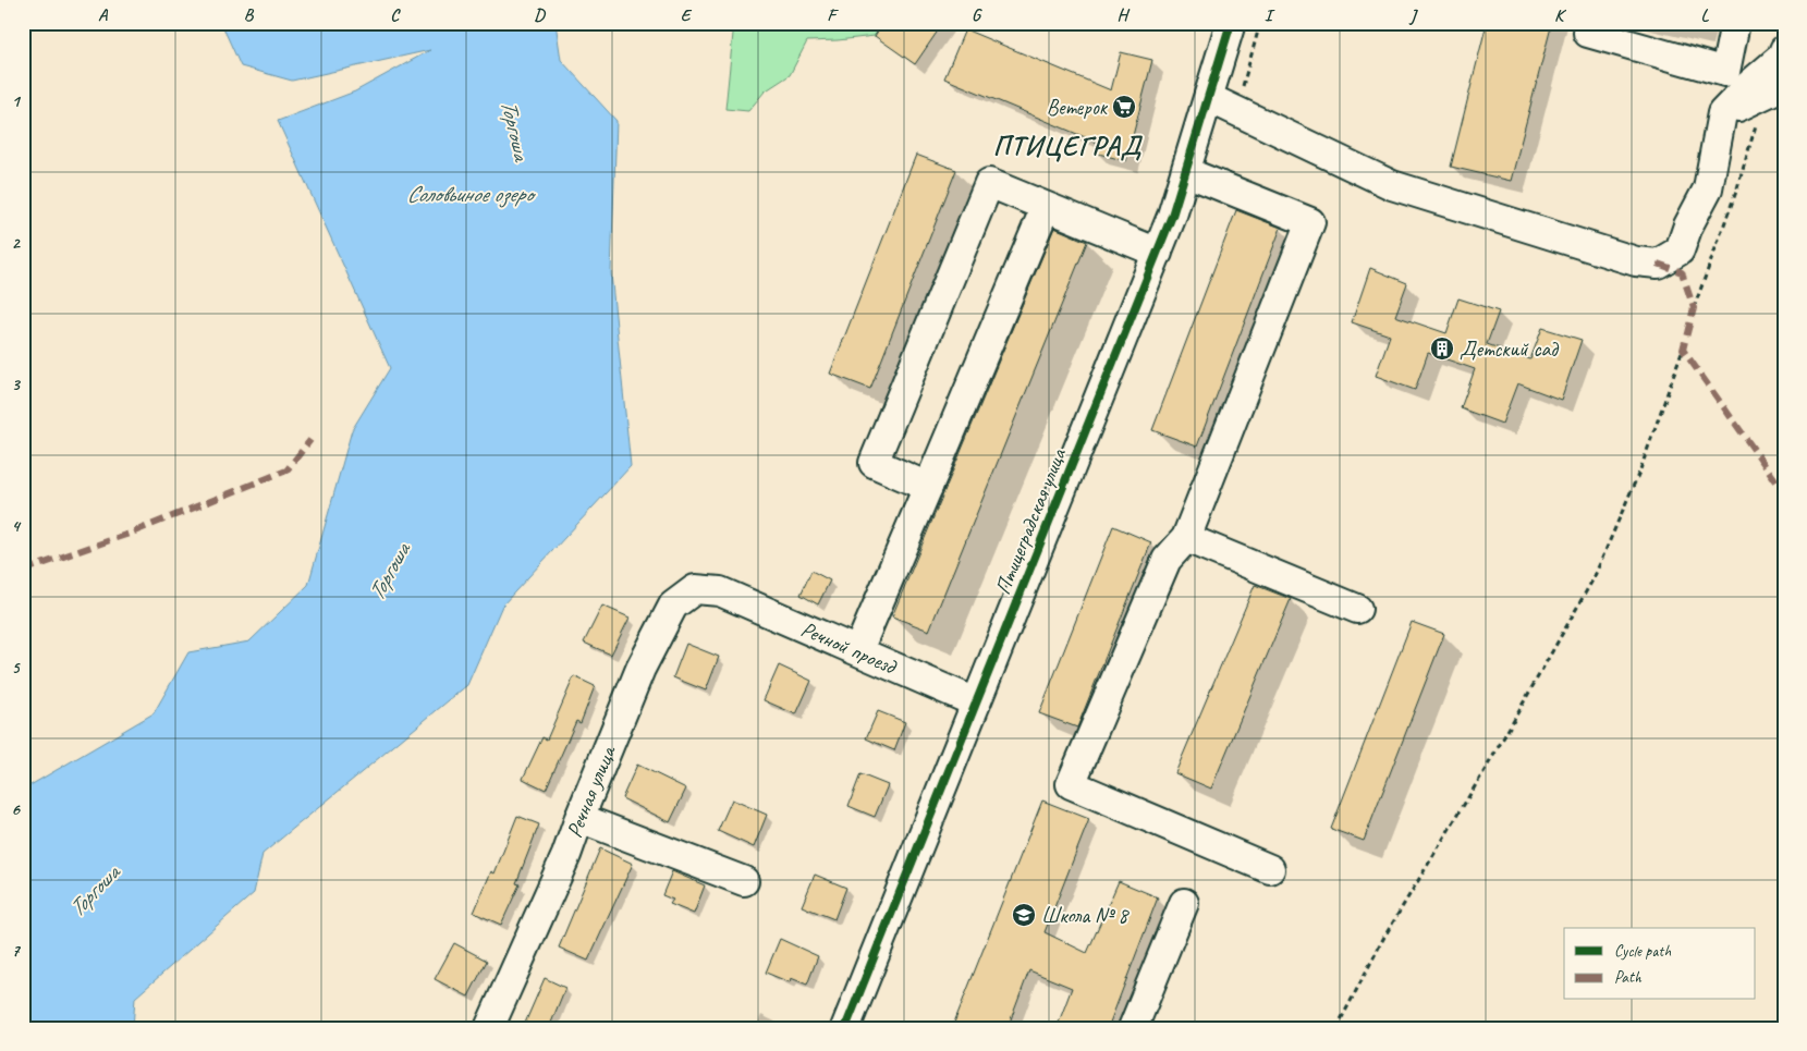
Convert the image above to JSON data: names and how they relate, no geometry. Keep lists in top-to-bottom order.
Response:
{
  "streets": {
    "street": ["Птицеградская улица", "Речной проезд", "Речная улица"]
  },
  "crossings": [
    ["Птицеградская улица", "Речной проезд"],
    ["Речной проезд", "Речная улица"]
  ],
  "districts": ["ПТИЦЕГРАД"],
  "water": ["Торгоша", "Соловьиное озеро"],
  "places": {
    "supermarket": ["Ветерок"],
    "building": ["Детский сад"],
    "school or university": ["Школа № 8"]
  },
  "legend": ["Cycle path", "Path"],
  "grid": {
    "columns": [
      "A",
      "B",
      "C",
      "D",
      "E",
      "F",
      "G",
      "H",
      "I",
      "J",
      "K",
      "L"
    ],
    "rows": [
      "1",
      "2",
      "3",
      "4",
      "5",
      "6",
      "7"
    ]
  }
}
